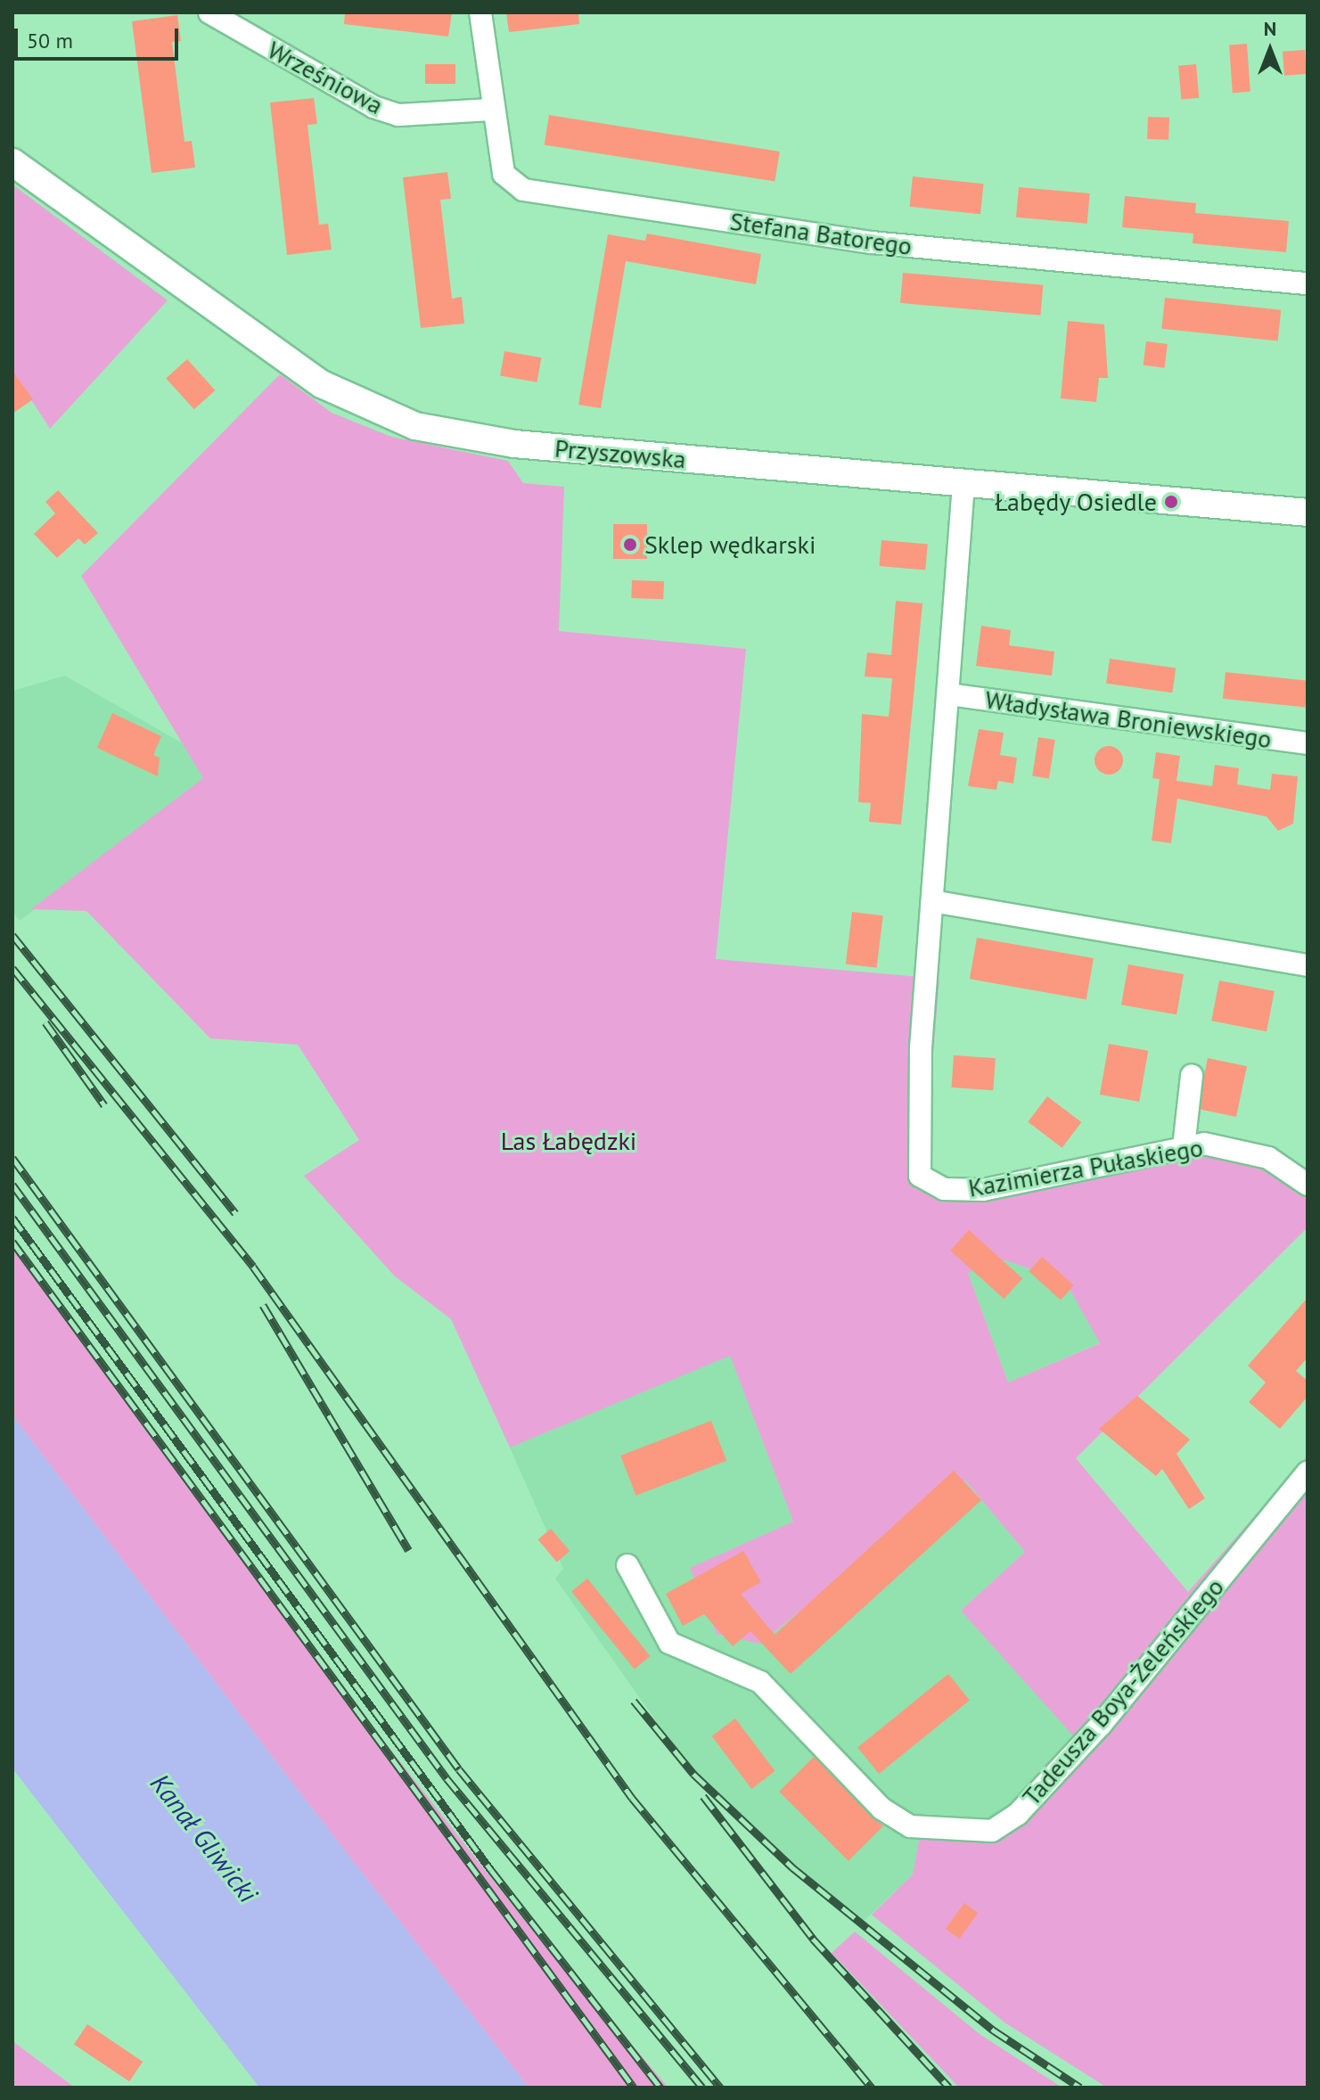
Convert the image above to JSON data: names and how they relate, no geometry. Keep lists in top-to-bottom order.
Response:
{
  "streets": {
    "street": [
      "Wrześniowa",
      "Stefana Batorego",
      "Przyszowska",
      "Władysława Broniewskiego",
      "Kazimierza Pułaskiego",
      "Tadeusza Boya-Żeleńskiego"
    ]
  },
  "crossings": [
    ["Wrześniowa", "Stefana Batorego"],
    ["Przyszowska", "Kazimierza Pułaskiego"],
    ["Władysława Broniewskiego", "Kazimierza Pułaskiego"]
  ],
  "water": ["Kanał Gliwicki"],
  "parks": ["Las Łabędzki"],
  "places": ["Łabędy Osiedle", "Sklep wędkarski"],
  "scale_bar": "50 m",
  "north": "top"
}
